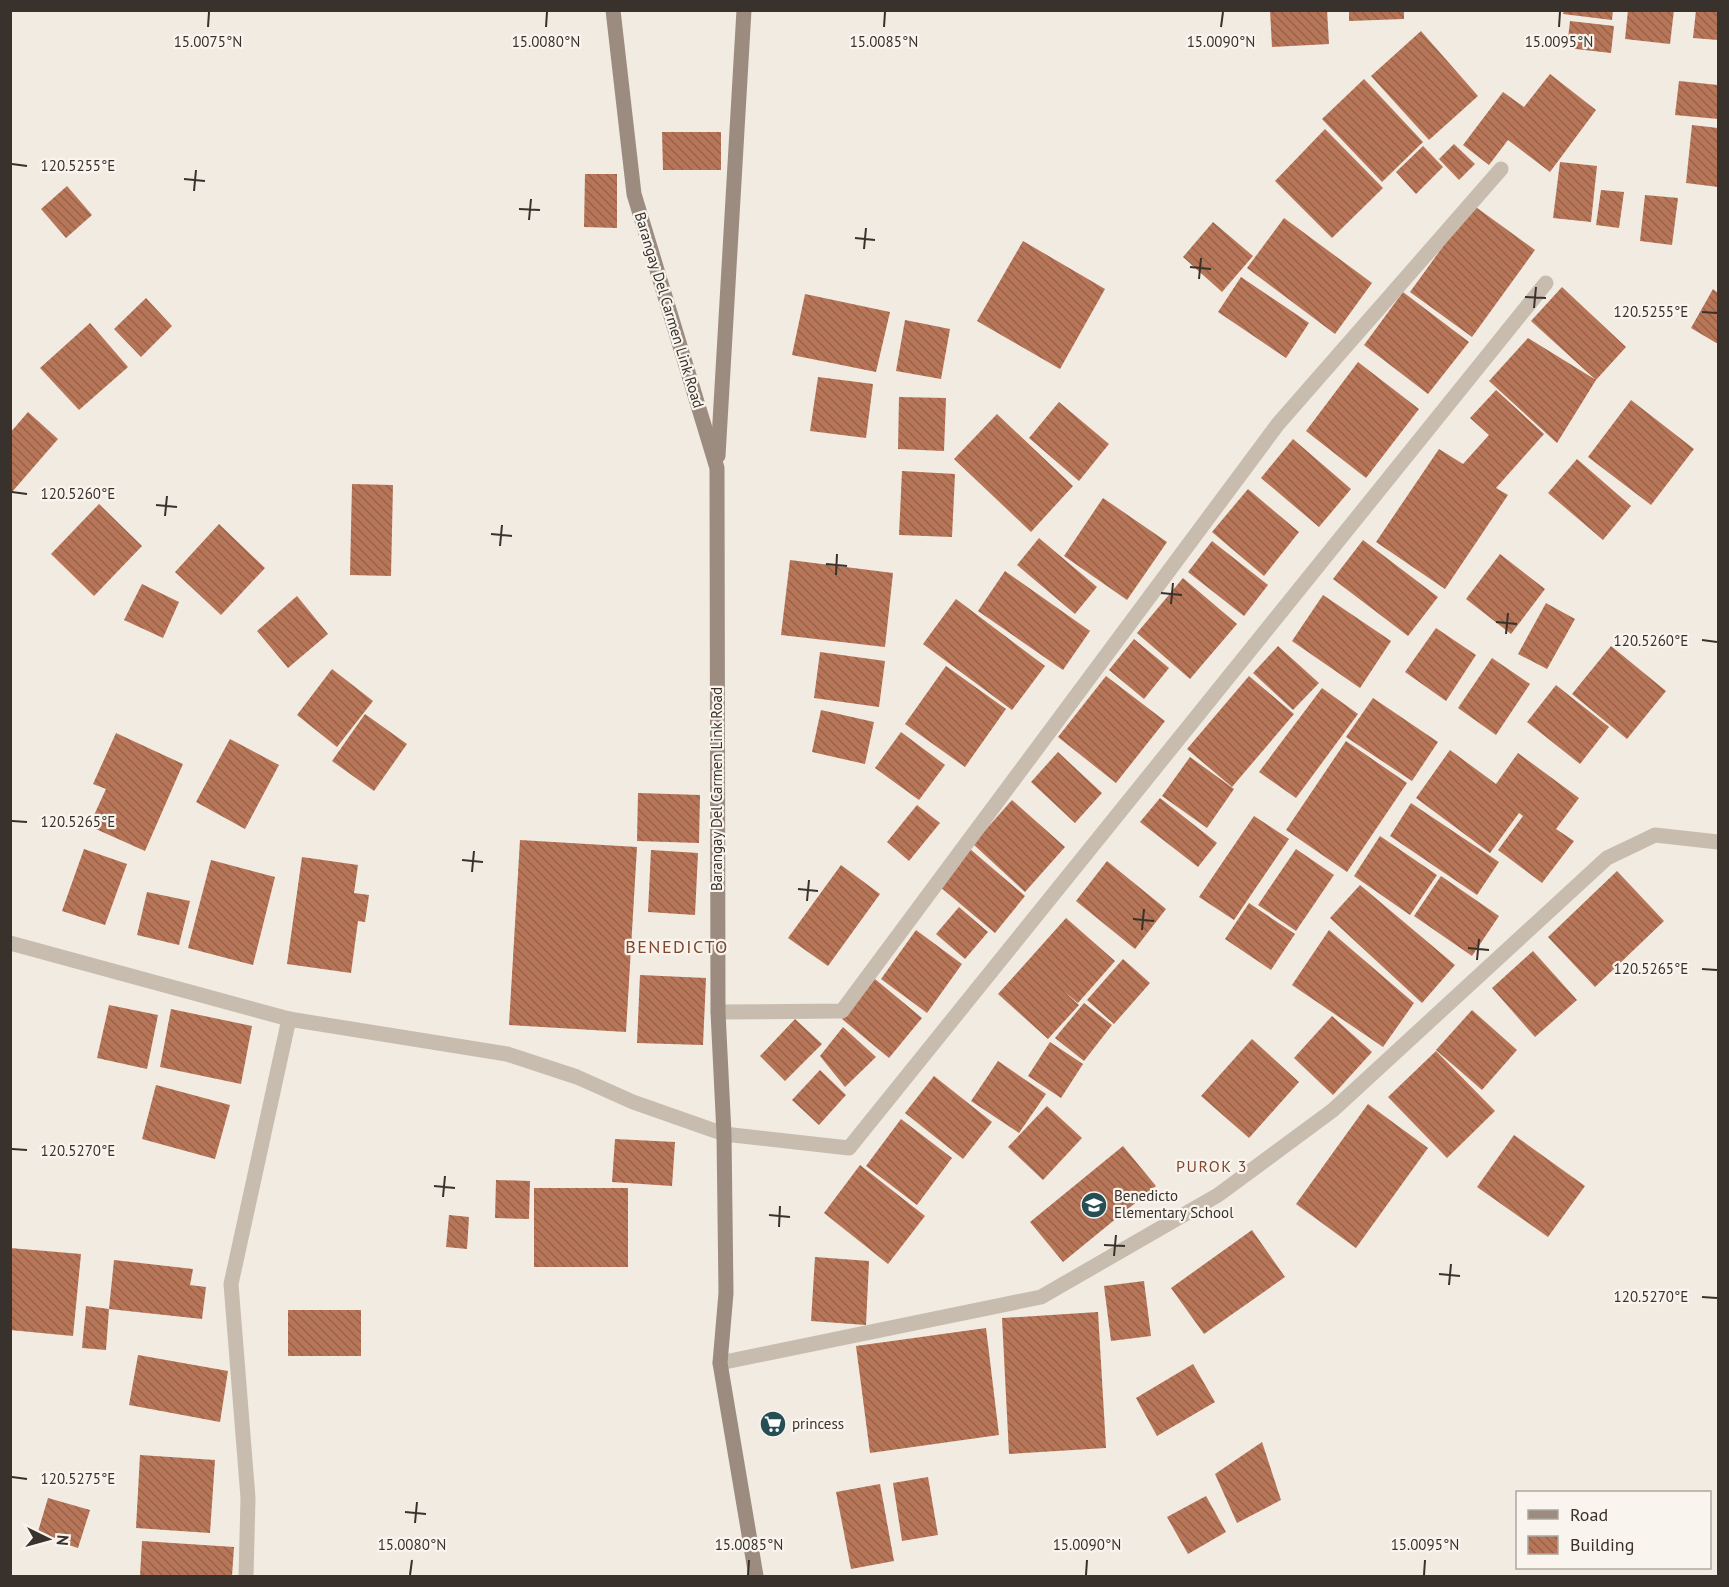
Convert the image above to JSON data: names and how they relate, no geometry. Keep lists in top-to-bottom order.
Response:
{
  "streets": {
    "street": ["Barangay Del Carmen Link Road"]
  },
  "districts": ["BENEDICTO", "PUROK 3"],
  "places": {
    "school or university": ["Benedicto Elementary School"],
    "supermarket": ["princess"]
  },
  "legend": ["Road", "Building"],
  "north": "right",
  "coordinates": [
    "15.0075°N",
    "15.0080°N",
    "15.0085°N",
    "15.0090°N",
    "15.0095°N",
    "120.5255°E",
    "120.5260°E",
    "120.5265°E",
    "120.5270°E",
    "120.5275°E"
  ]
}
